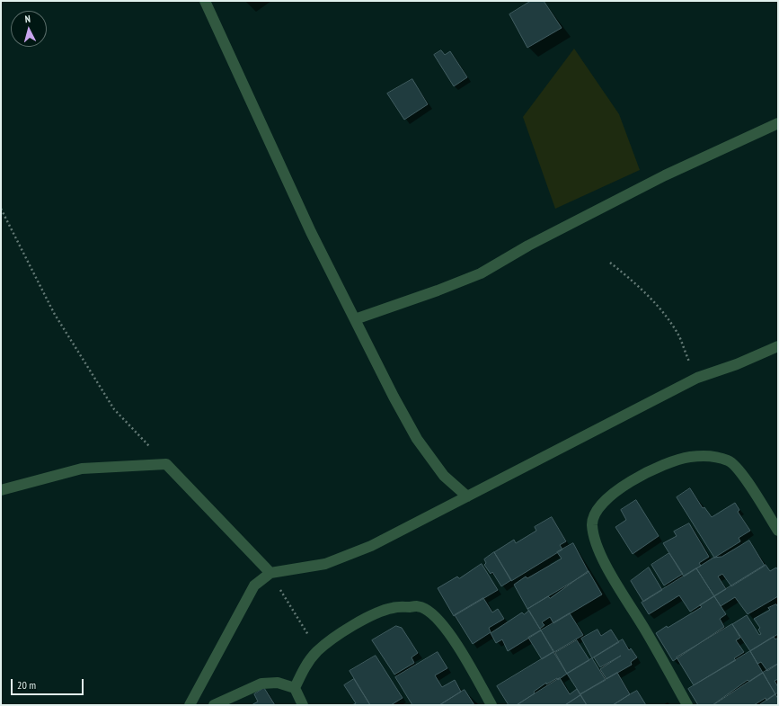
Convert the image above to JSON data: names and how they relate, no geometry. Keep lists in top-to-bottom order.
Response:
{
  "scale_bar": "20 m",
  "north": "top"
}
